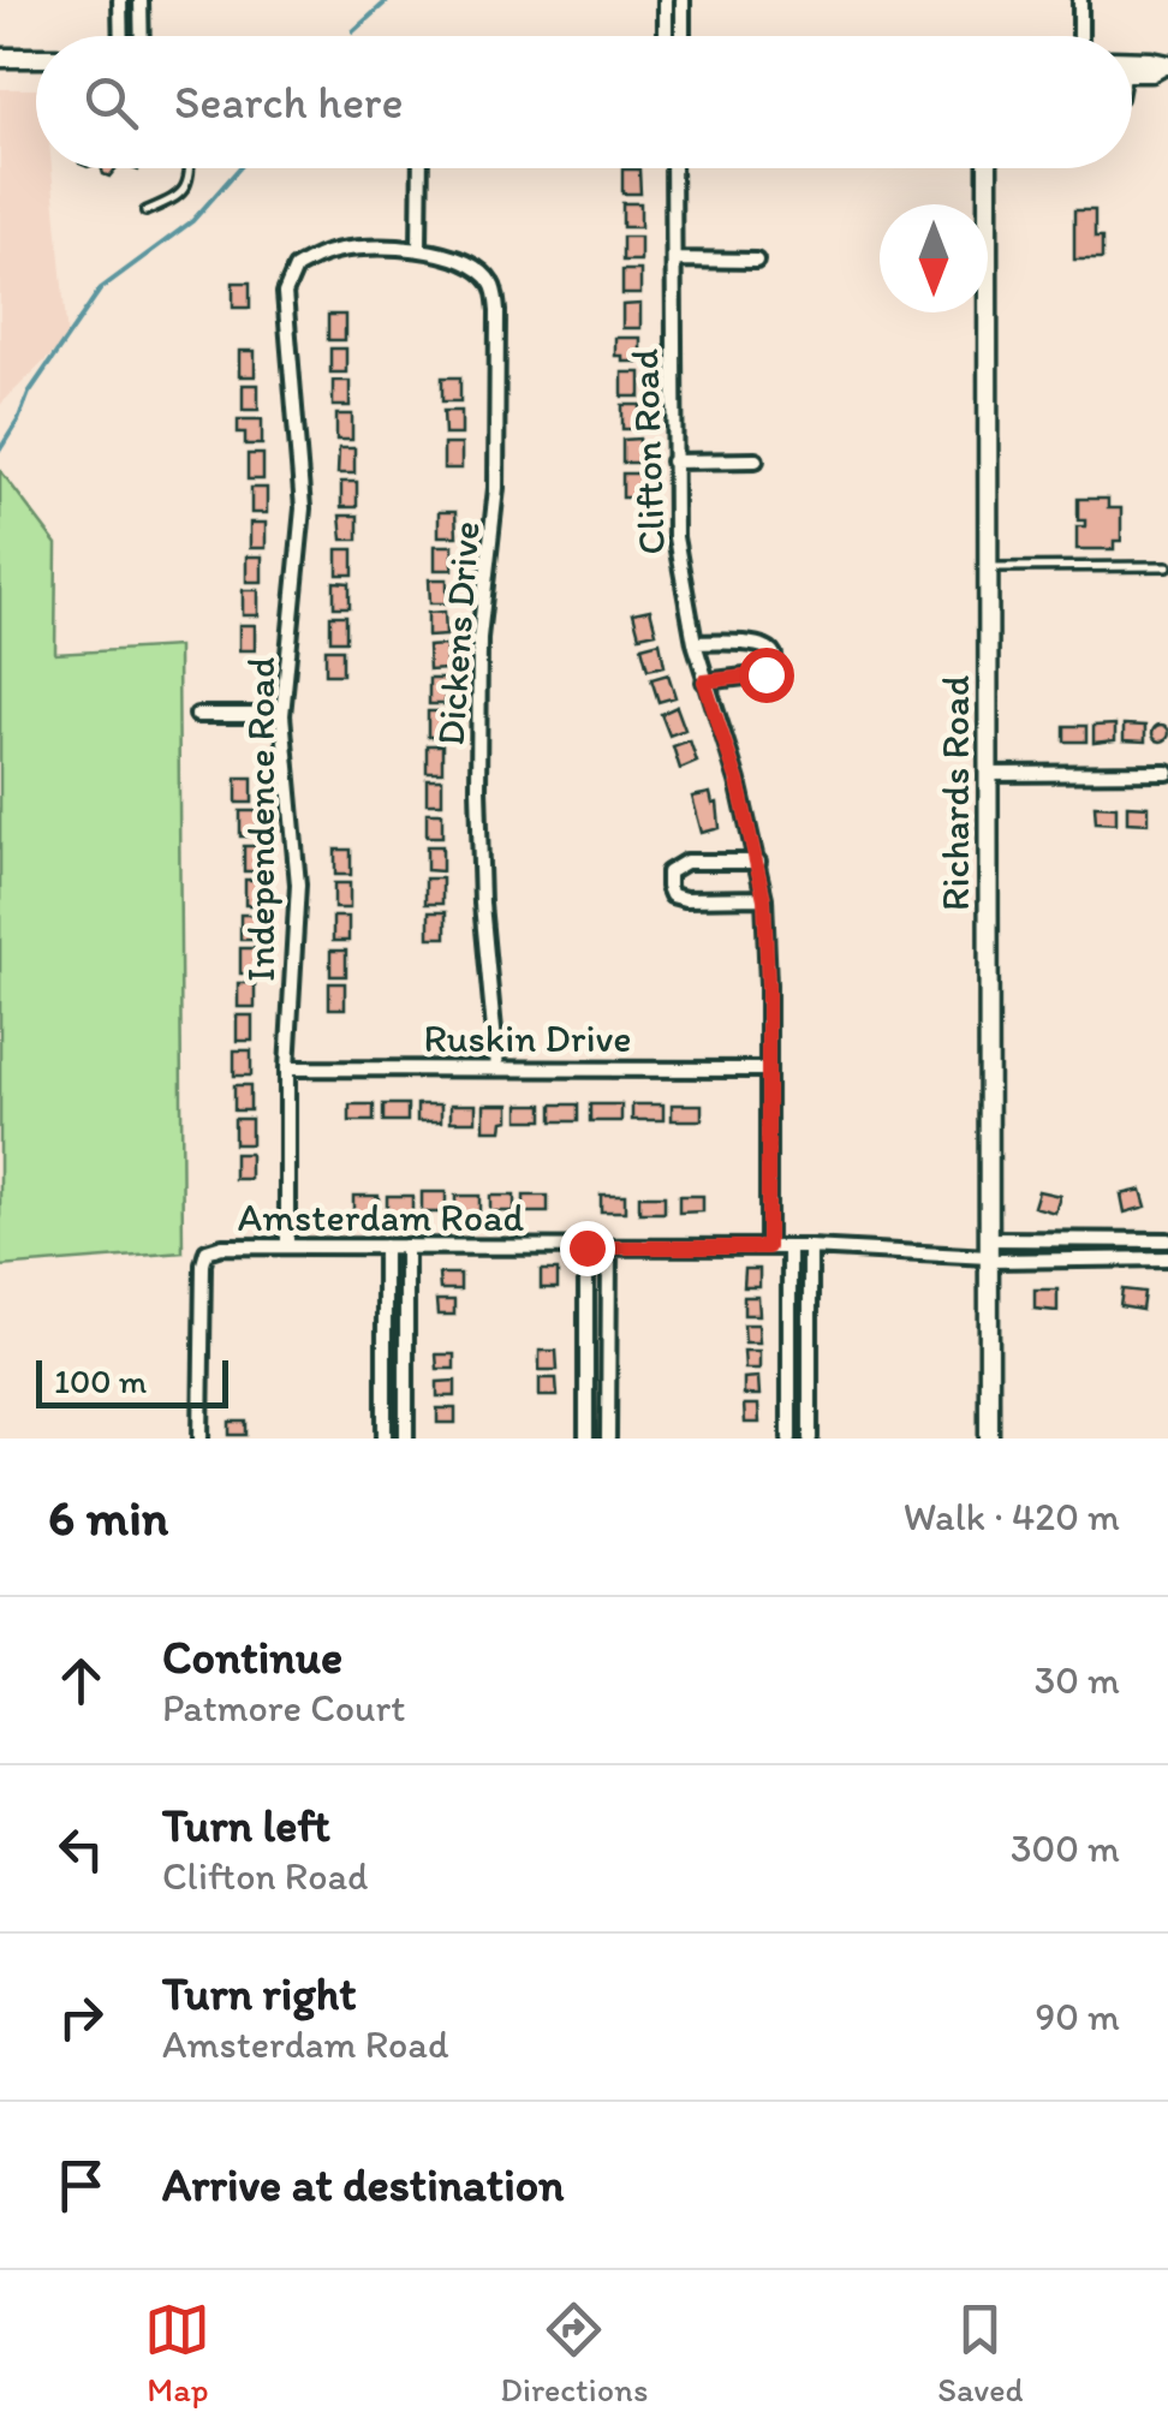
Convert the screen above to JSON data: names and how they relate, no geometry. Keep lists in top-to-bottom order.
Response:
{
  "streets": {
    "street": [
      "Clifton Road",
      "Dickens Drive",
      "Richards Road",
      "Independence Road",
      "Ruskin Drive",
      "Amsterdam Road"
    ]
  },
  "crossings": [
    ["Clifton Road", "Ruskin Drive"],
    ["Clifton Road", "Amsterdam Road"],
    ["Dickens Drive", "Independence Road"],
    ["Dickens Drive", "Ruskin Drive"],
    ["Richards Road", "Amsterdam Road"],
    ["Independence Road", "Ruskin Drive"],
    ["Independence Road", "Amsterdam Road"]
  ],
  "scale_bar": "100 m",
  "north": "bottom",
  "page": {
    "search": "Search here",
    "scale": "100 m",
    "heading": ["6 min", "Walk · 420 m"],
    "list": [
      ["Continue", "Patmore Court", "30 m"],
      ["Turn left", "Clifton Road", "300 m"],
      ["Turn right", "Amsterdam Road", "90 m"],
      "Arrive at destination"
    ],
    "nav": ["Map", "Directions", "Saved"]
  }
}
